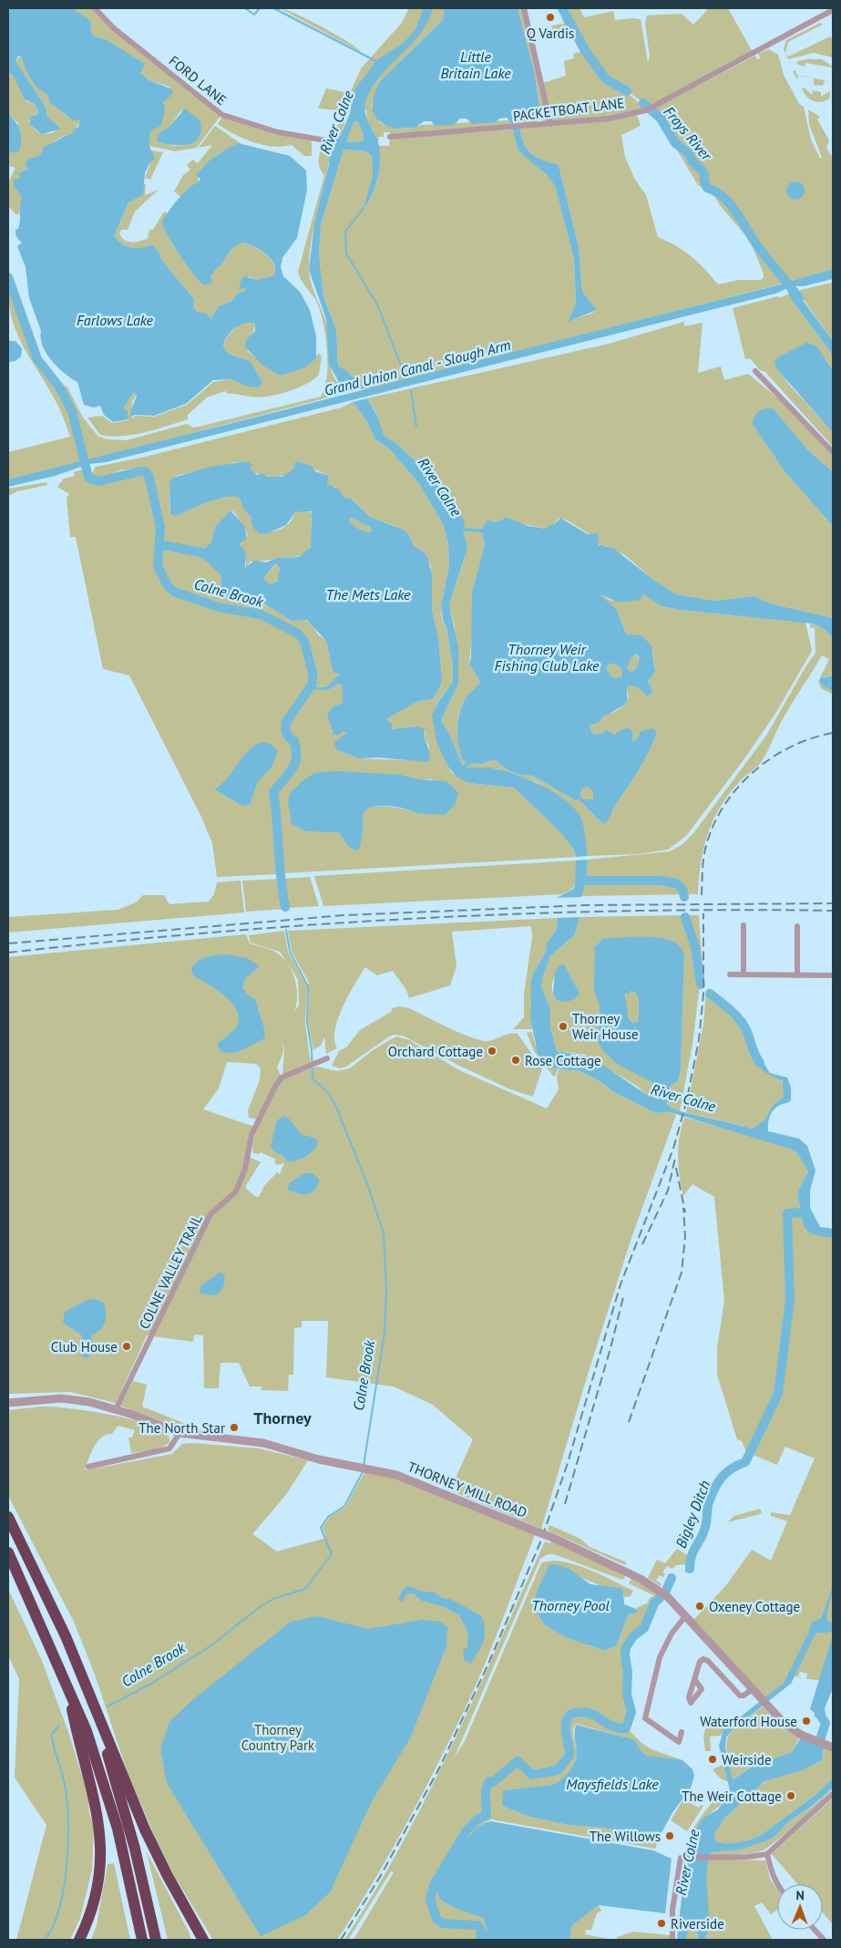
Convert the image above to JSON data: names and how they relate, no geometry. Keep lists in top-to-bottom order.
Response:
{
  "streets": {
    "street": [
      "FORD LANE",
      "PACKETBOAT LANE",
      "COLNE VALLEY TRAIL",
      "THORNEY MILL ROAD"
    ]
  },
  "crossings": [
    ["COLNE VALLEY TRAIL", "THORNEY MILL ROAD"]
  ],
  "districts": ["Thorney"],
  "water": [
    "Little Britain Lake",
    "River Colne",
    "Frays River",
    "Farlows Lake",
    "Grand Union Canal - Slough Arm",
    "Colne Brook",
    "The Mets Lake",
    "Thorney Weir Fishing Club Lake",
    "Bigley Ditch",
    "Thorney Pool",
    "Maysfields Lake"
  ],
  "parks": ["Thorney Country Park"],
  "places": [
    "Q Vardis",
    "Thorney Weir House",
    "Orchard Cottage",
    "Rose Cottage",
    "Club House",
    "The North Star",
    "Oxeney Cottage",
    "Waterford House",
    "Weirside",
    "The Weir Cottage",
    "The Willows",
    "Riverside"
  ],
  "north": "top"
}
